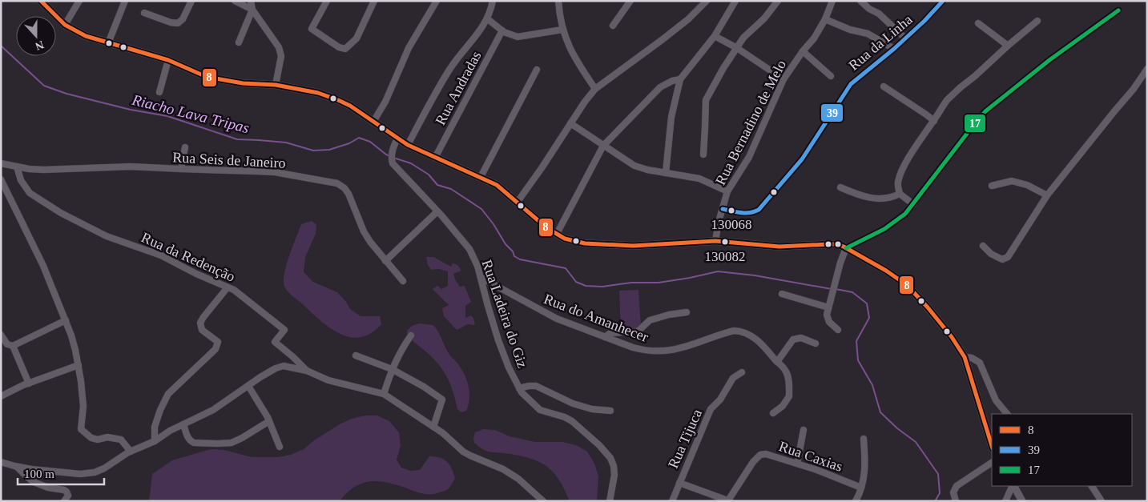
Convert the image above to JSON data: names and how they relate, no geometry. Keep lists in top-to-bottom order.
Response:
{
  "streets": {
    "street": [
      "Rua da Linha",
      "Rua Andradas",
      "Rua Bernadino de Melo",
      "Rua Seis de Janeiro",
      "Rua da Redenção",
      "Rua Ladeira do Giz",
      "Rua do Amanhecer",
      "Rua Tijuca",
      "Rua Caxias"
    ]
  },
  "crossings": [
    ["Rua da Linha", "Rua Bernadino de Melo"],
    ["Rua Seis de Janeiro", "Rua da Redenção"],
    ["Rua Ladeira do Giz", "Rua do Amanhecer"]
  ],
  "water": ["Riacho Lava Tripas"],
  "places": ["130068", "130082"],
  "lines": ["transit line 8", "transit line 39", "transit line 17"],
  "legend": ["8", "39", "17"],
  "scale_bar": "100 m",
  "north": "bottom"
}
